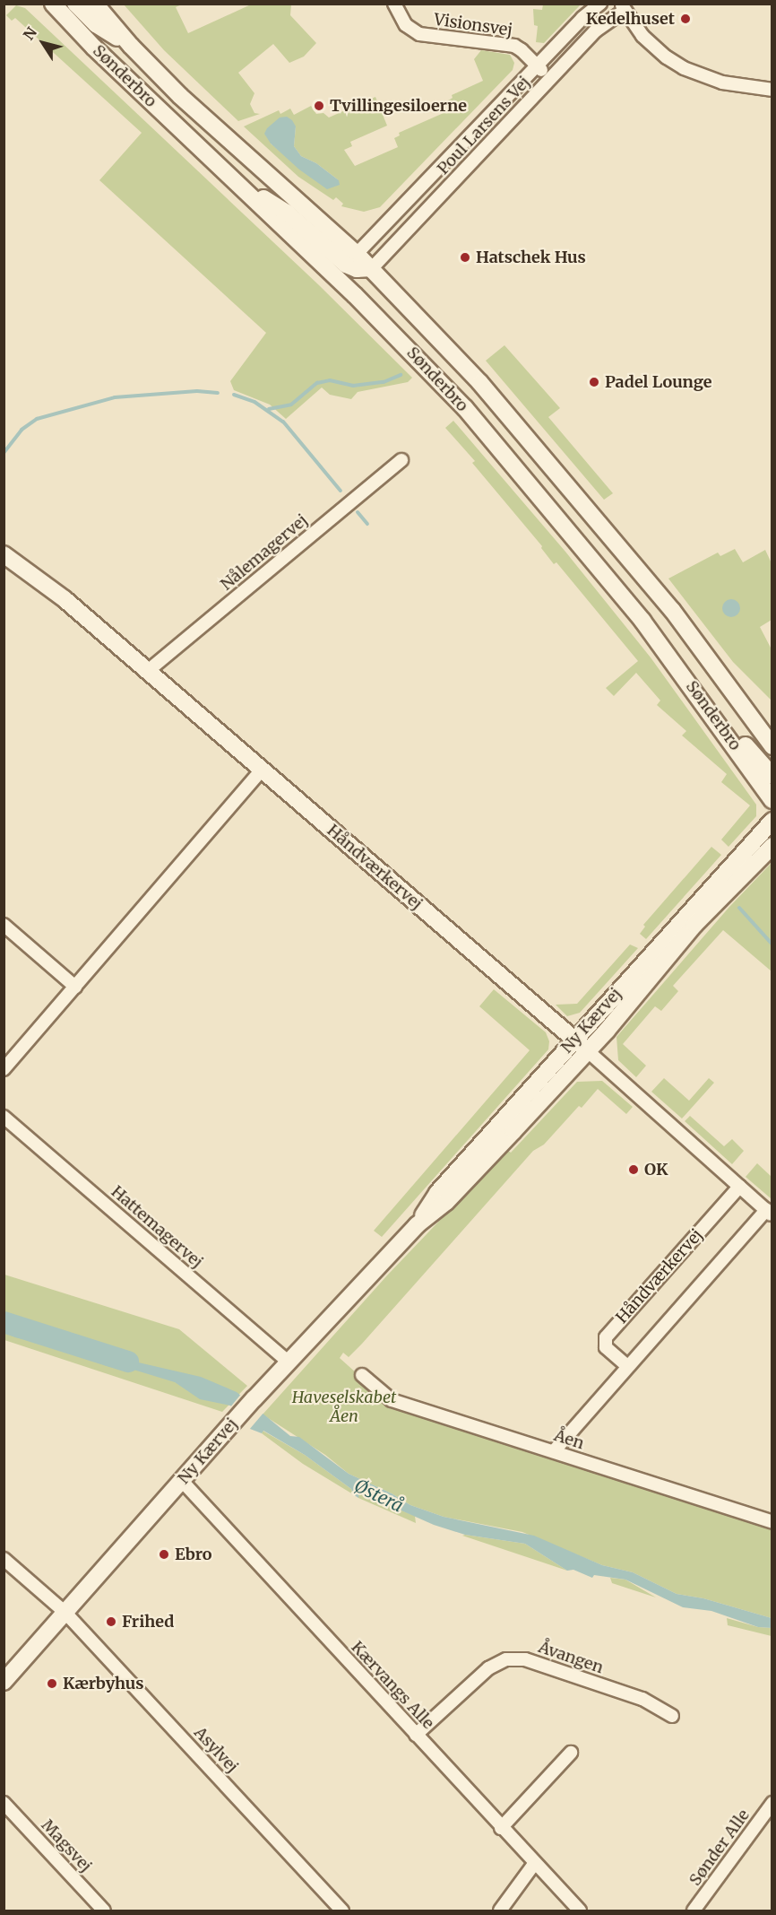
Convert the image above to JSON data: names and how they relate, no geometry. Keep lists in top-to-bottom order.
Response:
{
  "streets": {
    "street": [
      "Visionsvej",
      "Sønderbro",
      "Poul Larsens Vej",
      "Nålemagervej",
      "Håndværkervej",
      "Ny Kærvej",
      "Hattemagervej",
      "Åen",
      "Åvangen",
      "Kærvangs Alle",
      "Asylvej",
      "Magsvej",
      "Sønder Alle"
    ]
  },
  "crossings": [
    ["Visionsvej", "Poul Larsens Vej"],
    ["Sønderbro", "Poul Larsens Vej"],
    ["Nålemagervej", "Håndværkervej"],
    ["Håndværkervej", "Ny Kærvej"],
    ["Håndværkervej", "Åen"],
    ["Ny Kærvej", "Hattemagervej"],
    ["Ny Kærvej", "Kærvangs Alle"],
    ["Ny Kærvej", "Asylvej"],
    ["Åvangen", "Kærvangs Alle"]
  ],
  "water": ["Østerå"],
  "parks": ["Haveselskabet Åen"],
  "places": [
    "Kedelhuset",
    "Tvillingesiloerne",
    "Hatschek Hus",
    "Padel Lounge",
    "OK",
    "Ebro",
    "Frihed",
    "Kærbyhus"
  ],
  "north": "top left"
}
